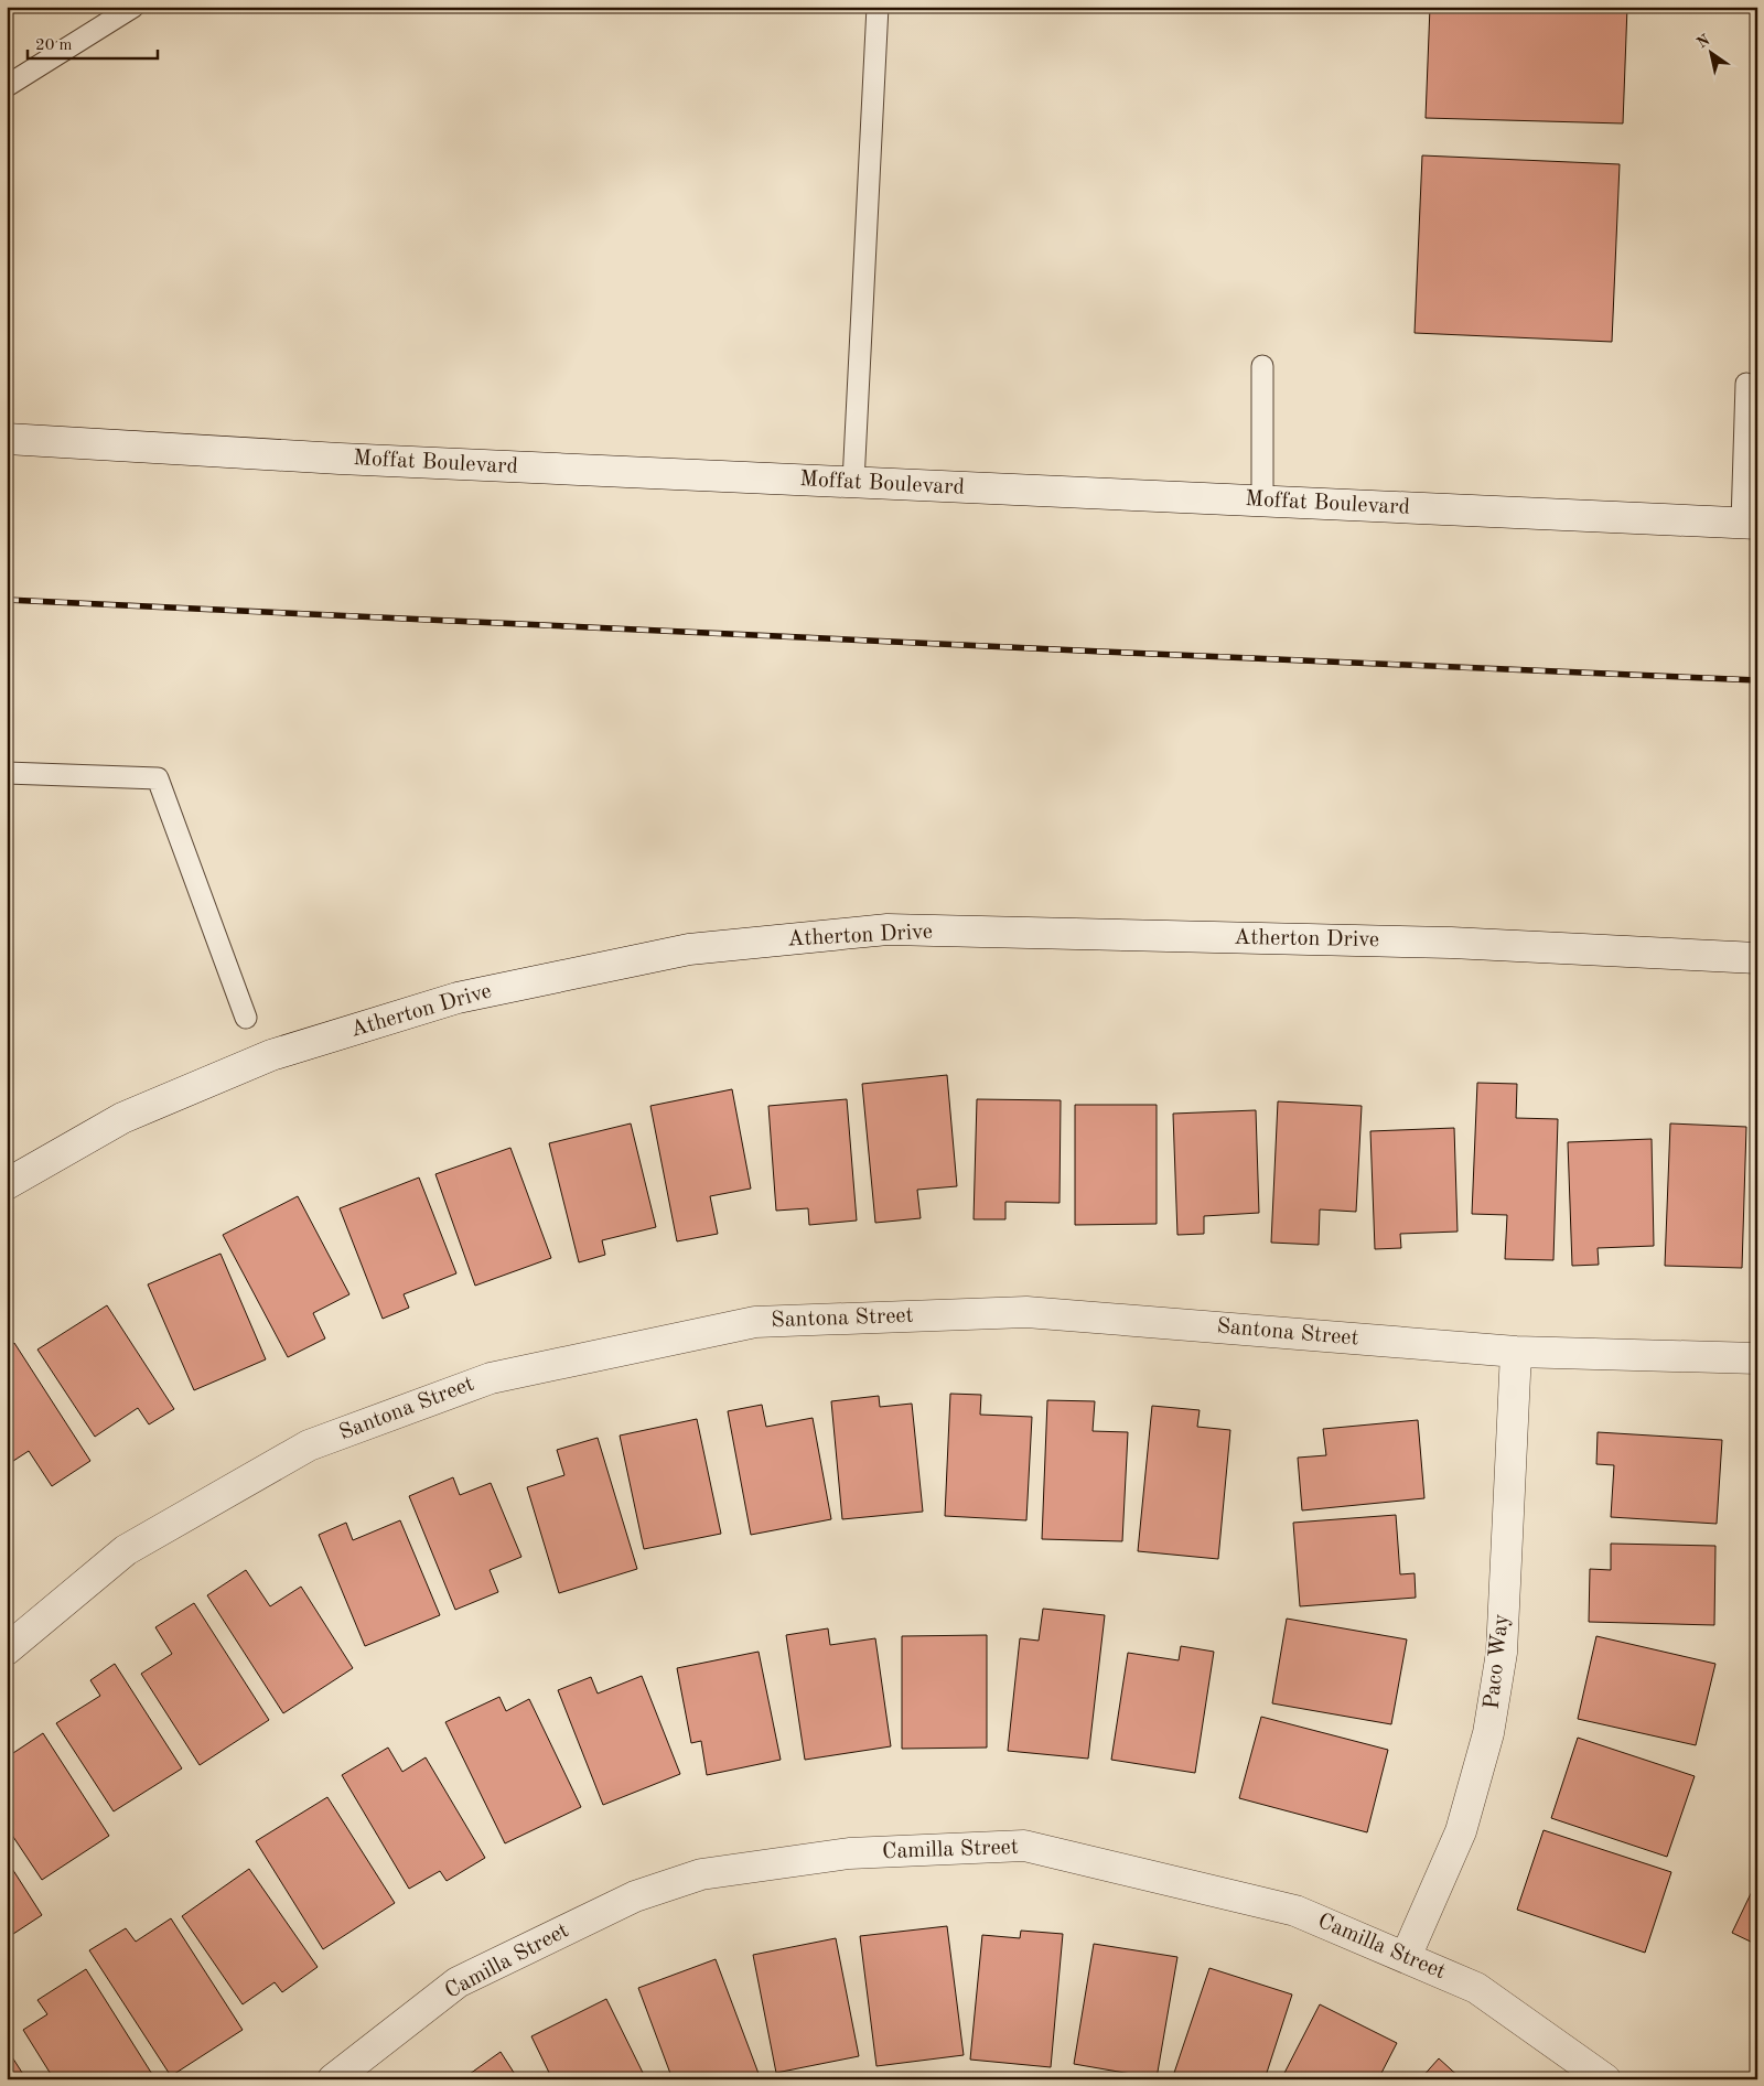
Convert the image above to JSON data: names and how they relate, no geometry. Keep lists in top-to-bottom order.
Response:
{
  "streets": {
    "street": [
      "Moffat Boulevard",
      "Atherton Drive",
      "Santona Street",
      "Paco Way",
      "Camilla Street"
    ]
  },
  "crossings": [
    ["Santona Street", "Paco Way"],
    ["Paco Way", "Camilla Street"]
  ],
  "scale_bar": "20 m",
  "north": "top left"
}
